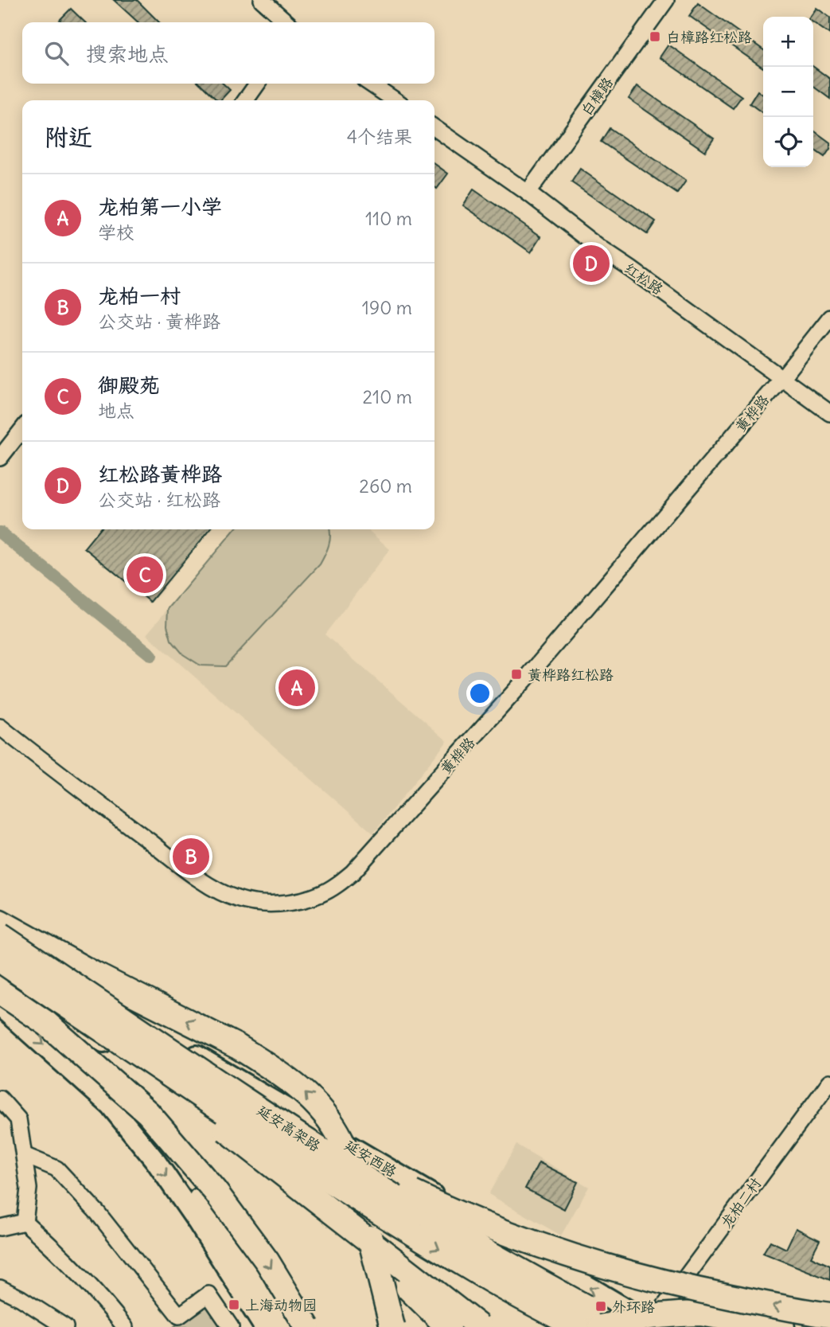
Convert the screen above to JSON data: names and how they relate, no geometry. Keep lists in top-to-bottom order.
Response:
{
  "streets": {
    "highway": ["延安高架路"],
    "main road": ["延安西路"],
    "street": [
      "白樟路",
      "红松路",
      "黄桦路",
      "龙柏二村"
    ]
  },
  "crossings": [
    ["白樟路", "红松路"],
    ["红松路", "黄桦路"],
    ["延安高架路", "延安西路"],
    ["延安西路", "龙柏二村"]
  ],
  "places": {
    "transit": [
      "白樟路红松路",
      "黄桦路红松路",
      "上海动物园",
      "外环路"
    ]
  },
  "page": {
    "map_buttons": ["+", "−"],
    "search": "搜索地点",
    "heading": ["附近", "4个结果"],
    "list": [
      {
        "mark": "A",
        "name": "龙柏第一小学",
        "note": "学校",
        "value": "110 m"
      },
      {
        "mark": "B",
        "name": "龙柏一村",
        "note": "公交站 · 黄桦路",
        "value": "190 m"
      },
      {
        "mark": "C",
        "name": "御殿苑",
        "note": "地点",
        "value": "210 m"
      },
      {
        "mark": "D",
        "name": "红松路黄桦路",
        "note": "公交站 · 红松路",
        "value": "260 m"
      }
    ],
    "pins": [
      "D",
      "C",
      "A",
      "B"
    ]
  }
}
